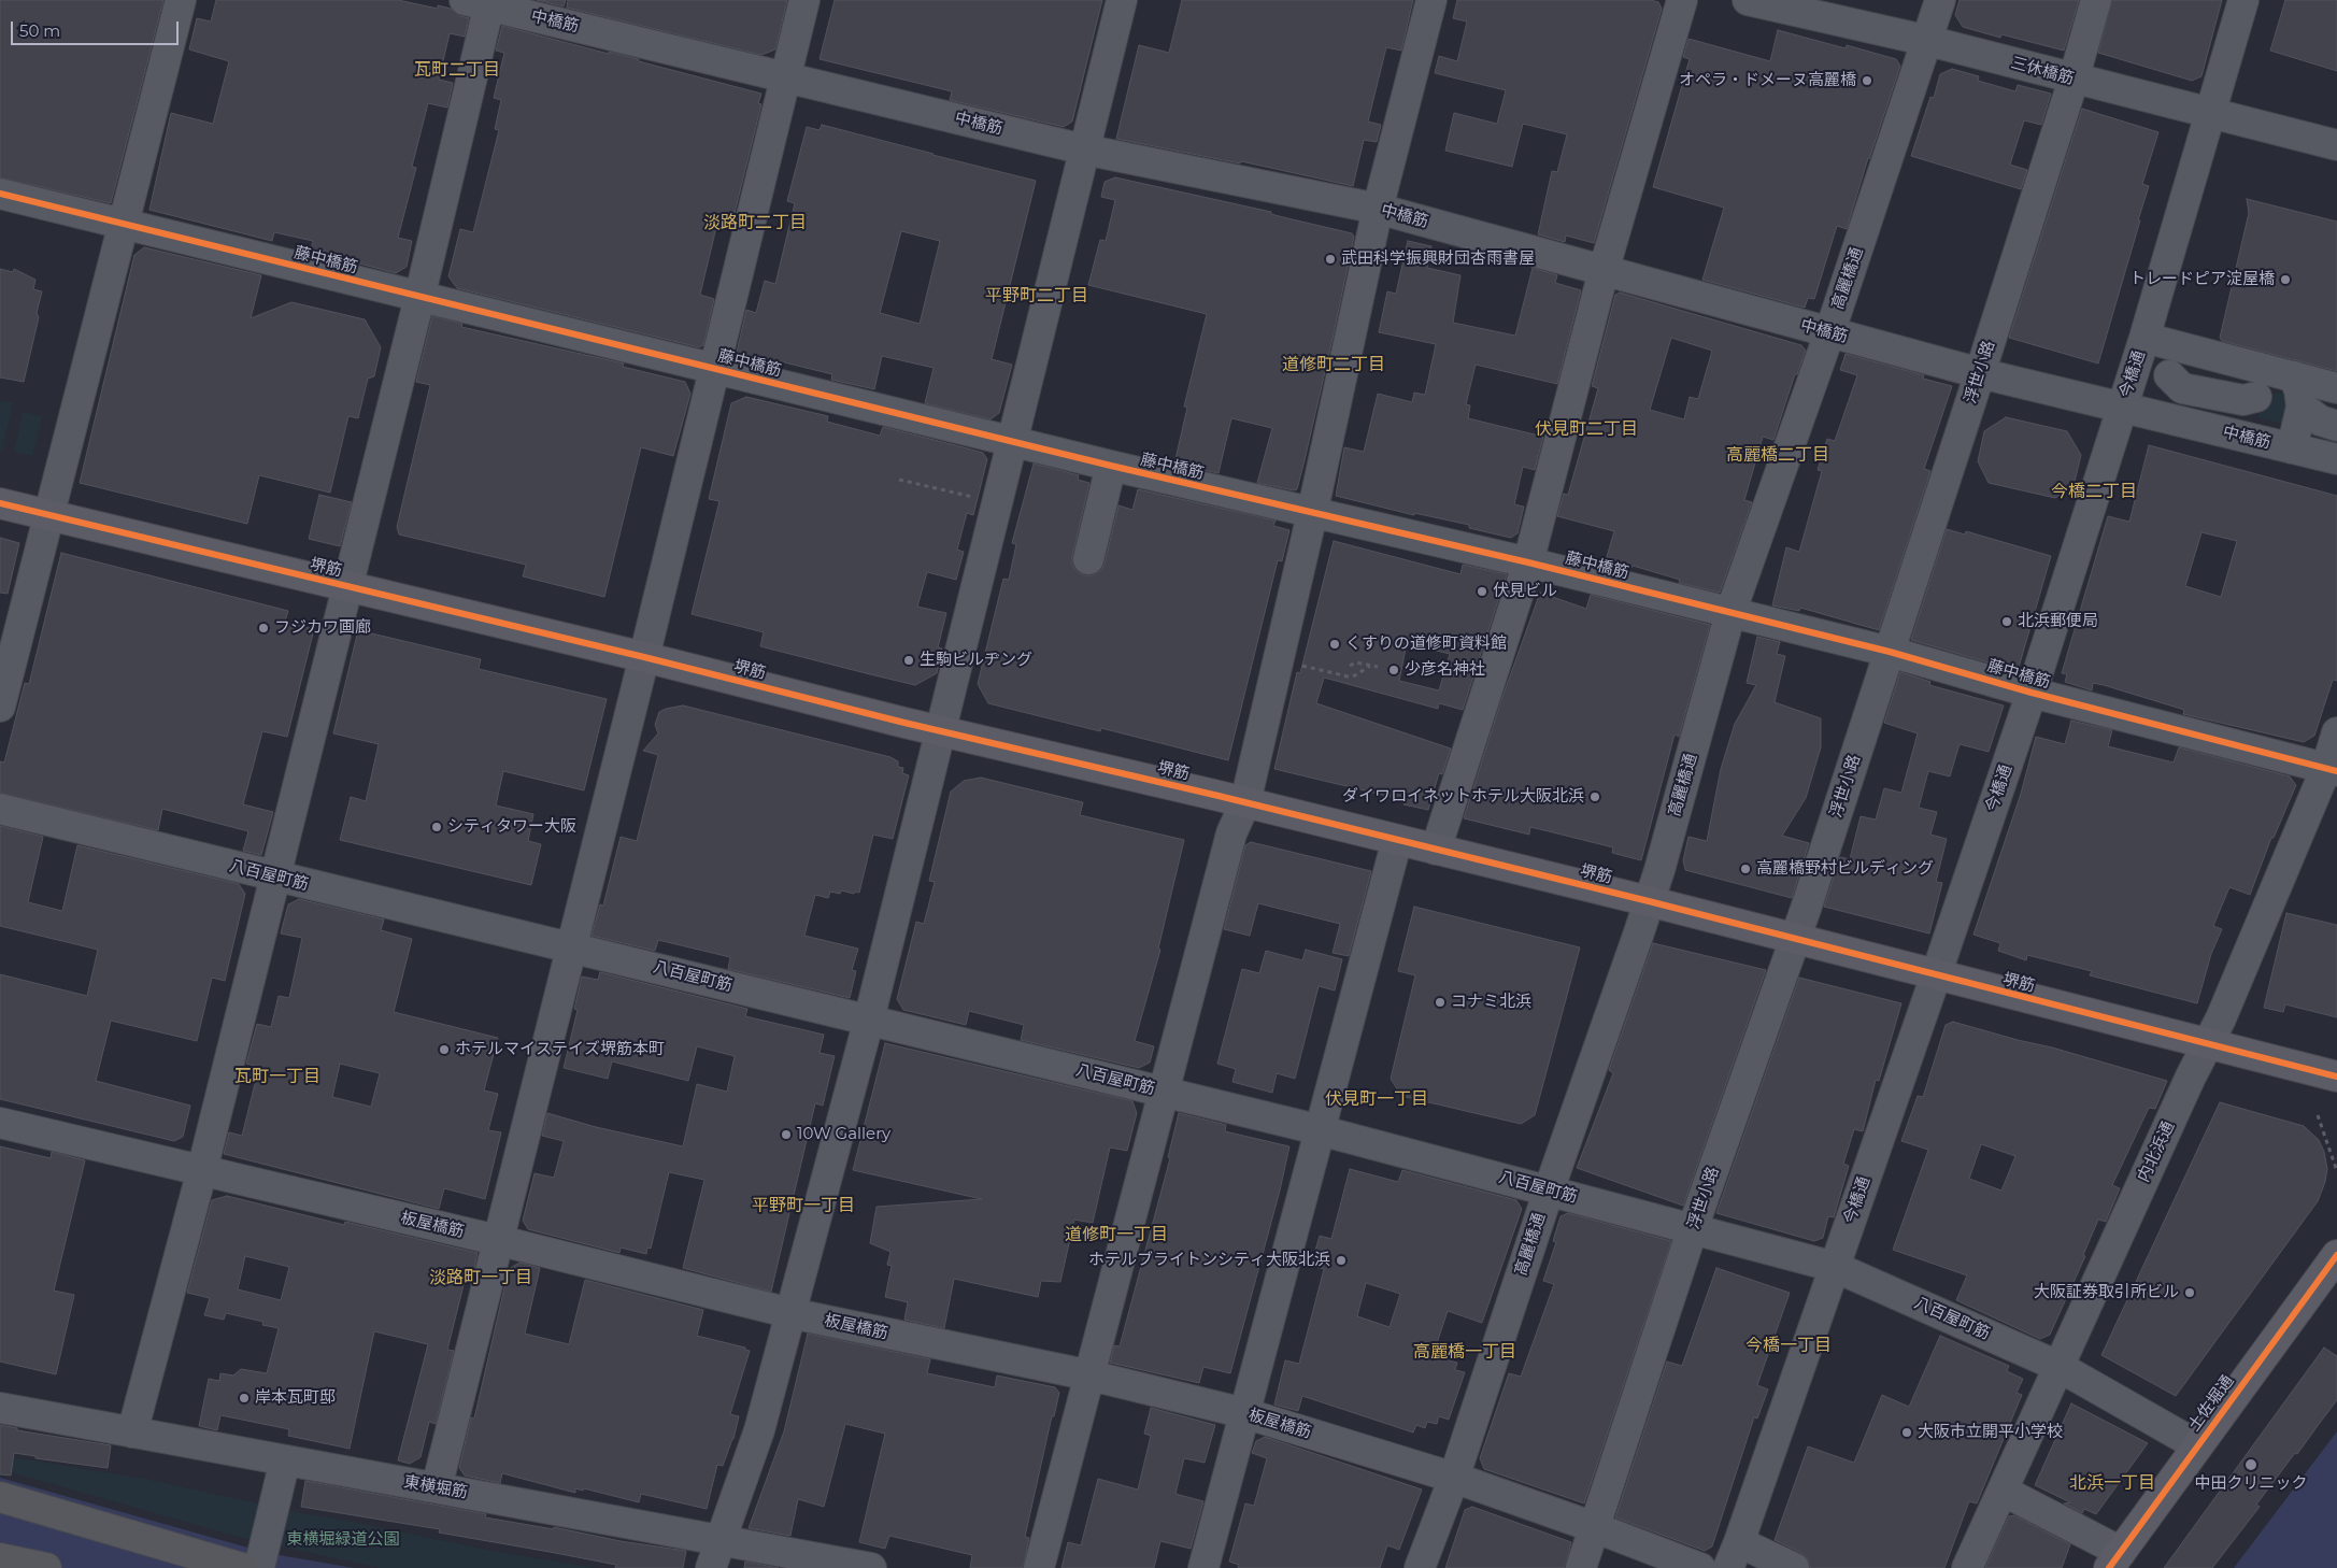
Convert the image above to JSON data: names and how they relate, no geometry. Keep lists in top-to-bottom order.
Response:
{
  "streets": {
    "main road": ["堺筋", "土佐堀通"],
    "street": [
      "中橋筋",
      "三休橋筋",
      "藤中橋筋",
      "高麗橋通",
      "浮世小路",
      "今橋通",
      "八百屋町筋",
      "内北浜通",
      "板屋橋筋",
      "東横堀筋"
    ]
  },
  "crossings": [
    ["中橋筋", "高麗橋通"],
    ["中橋筋", "浮世小路"],
    ["中橋筋", "今橋通"],
    ["三休橋筋", "高麗橋通"],
    ["三休橋筋", "浮世小路"],
    ["三休橋筋", "今橋通"],
    ["藤中橋筋", "高麗橋通"],
    ["藤中橋筋", "浮世小路"],
    ["藤中橋筋", "今橋通"],
    ["藤中橋筋", "内北浜通"],
    ["高麗橋通", "堺筋"],
    ["高麗橋通", "八百屋町筋"],
    ["高麗橋通", "板屋橋筋"],
    ["浮世小路", "堺筋"],
    ["浮世小路", "八百屋町筋"],
    ["浮世小路", "板屋橋筋"],
    ["今橋通", "堺筋"],
    ["今橋通", "八百屋町筋"],
    ["堺筋", "内北浜通"],
    ["八百屋町筋", "内北浜通"],
    ["八百屋町筋", "土佐堀通"]
  ],
  "districts": [
    "瓦町二丁目",
    "淡路町二丁目",
    "平野町二丁目",
    "道修町二丁目",
    "伏見町二丁目",
    "高麗橋二丁目",
    "今橋二丁目",
    "瓦町一丁目",
    "伏見町一丁目",
    "平野町一丁目",
    "道修町一丁目",
    "淡路町一丁目",
    "今橋一丁目",
    "高麗橋一丁目",
    "北浜一丁目"
  ],
  "parks": ["東横堀緑道公園"],
  "places": [
    "オペラ・ドメーヌ高麗橋",
    "武田科学振興財団杏雨書屋",
    "トレードピア淀屋橋",
    "伏見ビル",
    "北浜郵便局",
    "フジカワ画廊",
    "くすりの道修町資料館",
    "生駒ビルヂング",
    "少彦名神社",
    "ダイワロイネットホテル大阪北浜",
    "シティタワー大阪",
    "高麗橋野村ビルディング",
    "コナミ北浜",
    "ホテルマイステイズ堺筋本町",
    "10W Gallery",
    "ホテルブライトンシティ大阪北浜",
    "大阪証券取引所ビル",
    "岸本瓦町邸",
    "大阪市立開平小学校",
    "中田クリニック"
  ],
  "scale_bar": "50 m"
}
